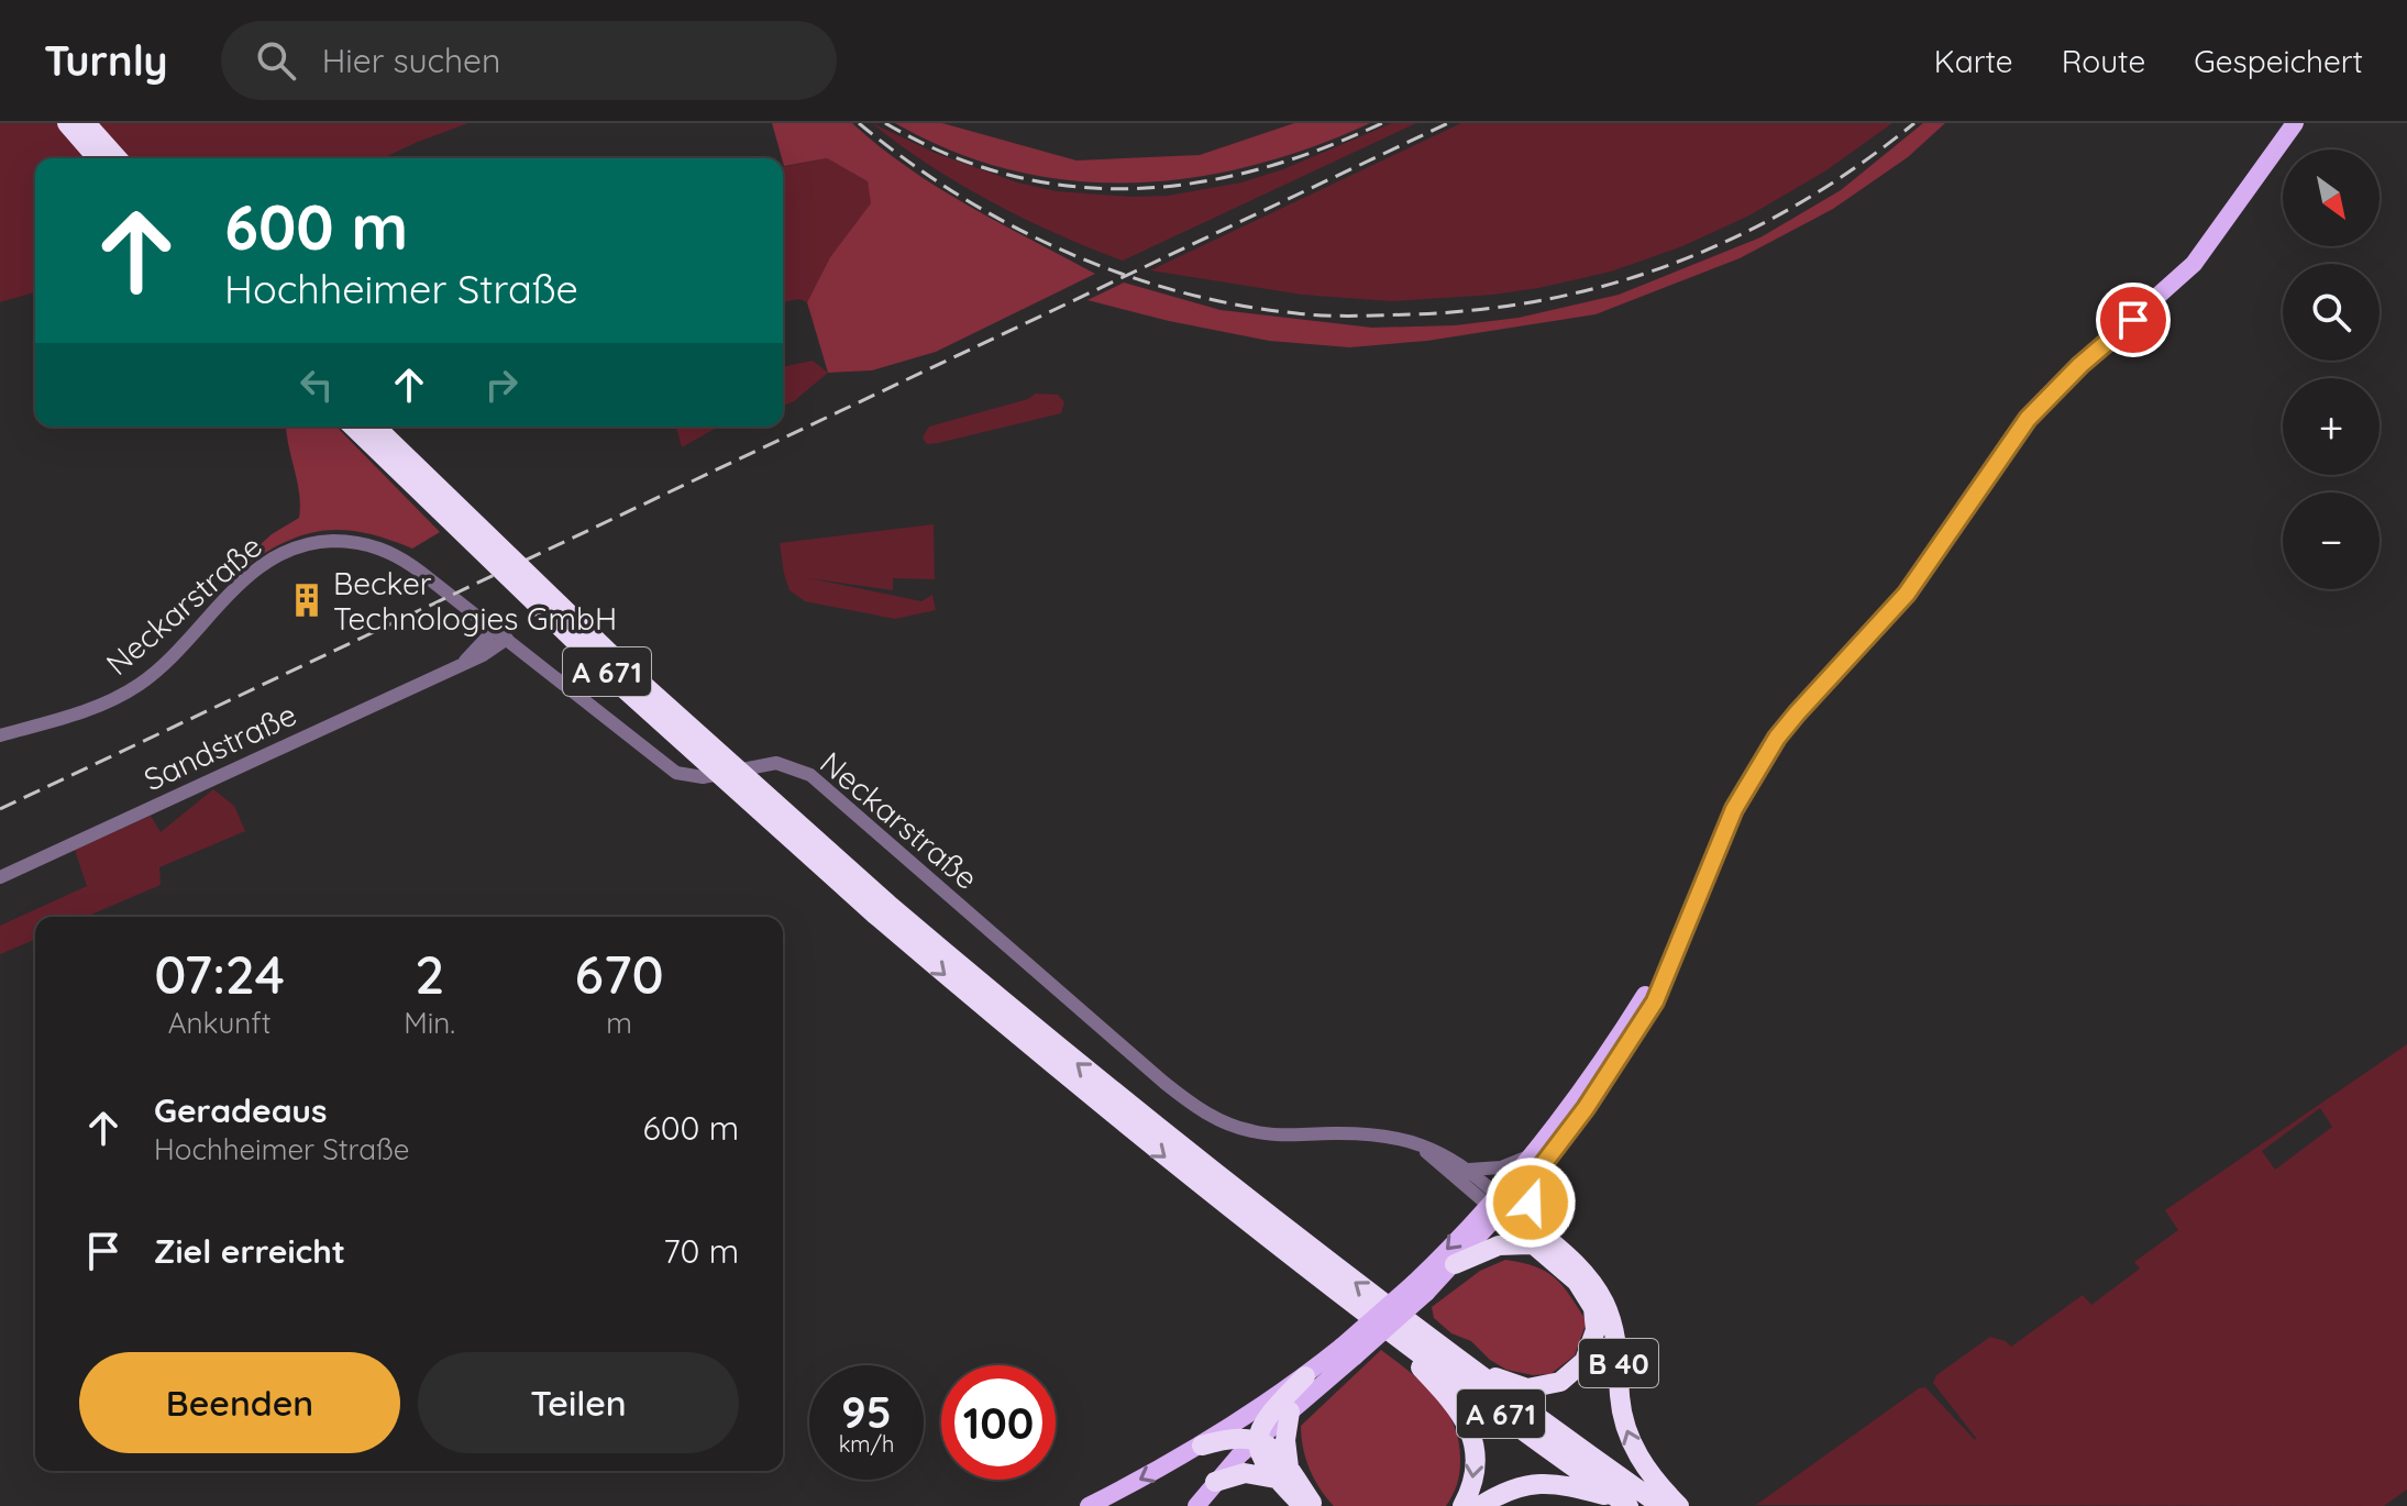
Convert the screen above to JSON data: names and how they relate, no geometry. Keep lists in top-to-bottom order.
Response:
{
  "streets": {
    "highway": ["A 671", "B 40"],
    "street": ["Neckarstraße", "Sandstraße"]
  },
  "crossings": [
    ["Neckarstraße", "Sandstraße"]
  ],
  "places": {
    "building": ["Becker Technologies GmbH"]
  },
  "north": "bottom right",
  "page": {
    "header": "Turnly",
    "search": "Hier suchen",
    "nav": ["Karte", "Route", "Gespeichert"],
    "map_buttons": ["+", "−"],
    "turn": ["600 m", "Hochheimer Straße"],
    "eta": [
      "07:24",
      "Ankunft",
      "2",
      "Min.",
      "670",
      "m"
    ],
    "list": [
      {
        "name": "Geradeaus",
        "note": "Hochheimer Straße",
        "value": "600 m"
      },
      {
        "name": "Ziel erreicht",
        "value": "70 m"
      }
    ],
    "buttons": ["Beenden", "Teilen"],
    "speed": "95 km/h",
    "limit": "100"
  }
}
